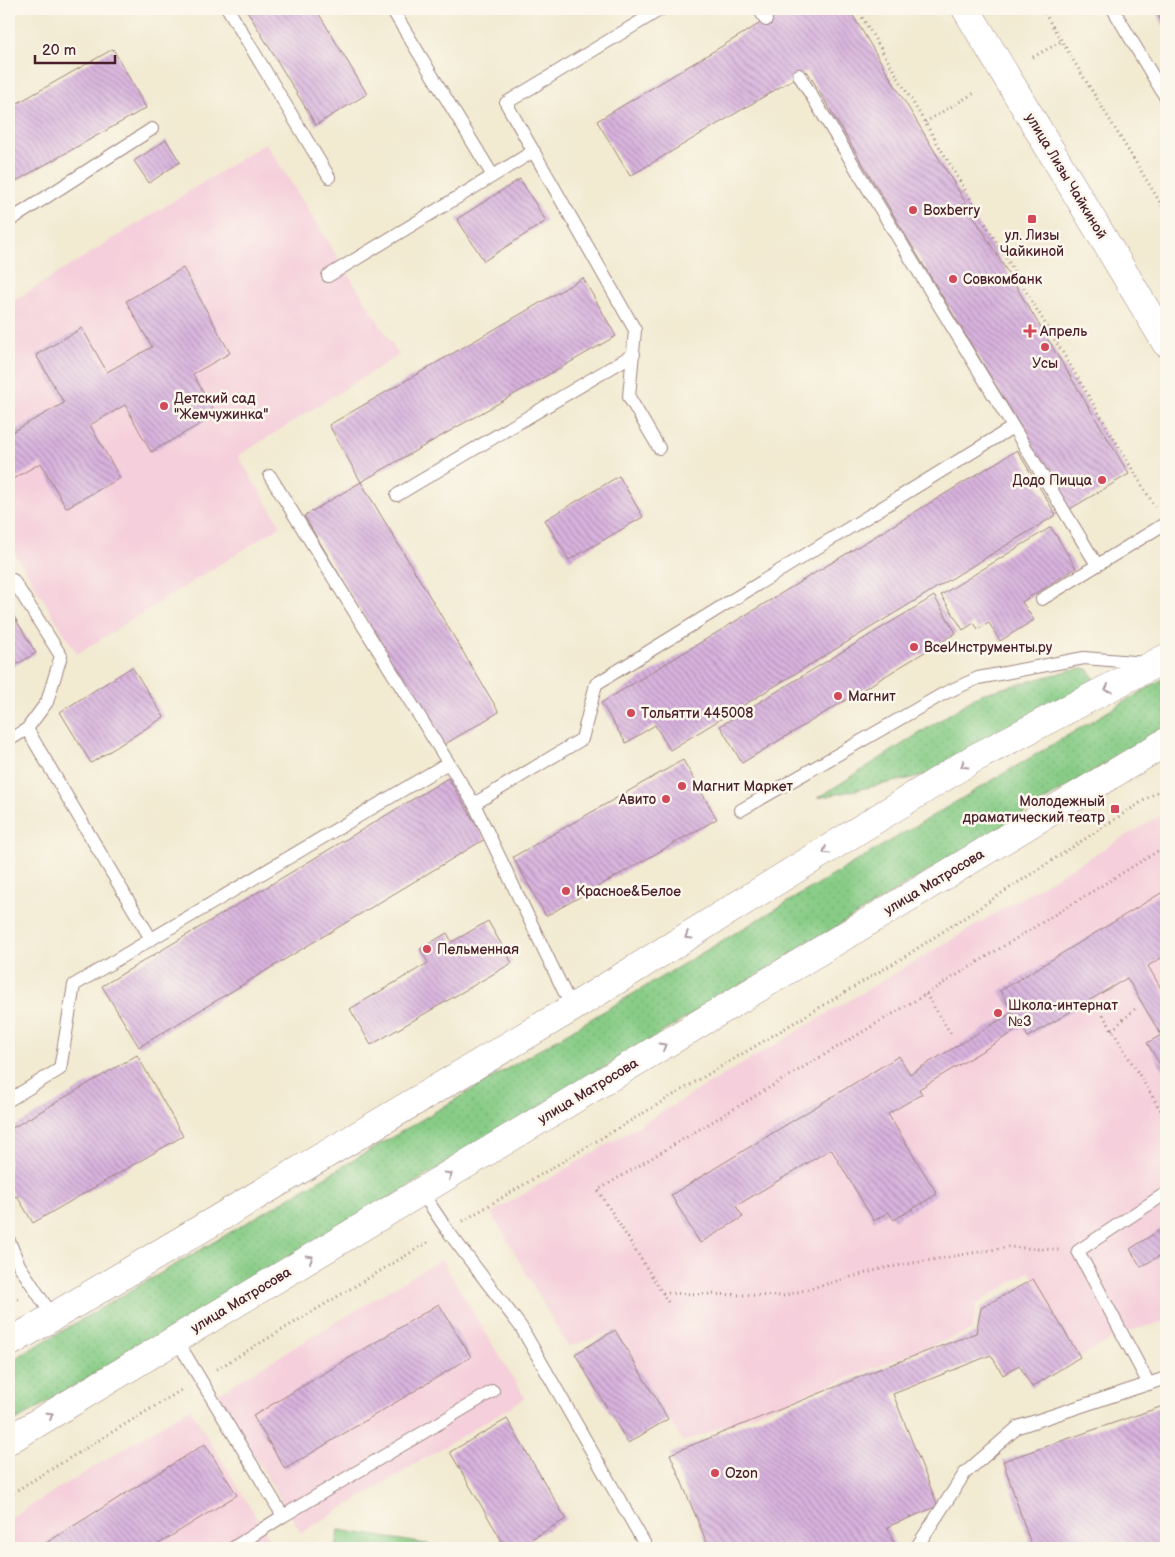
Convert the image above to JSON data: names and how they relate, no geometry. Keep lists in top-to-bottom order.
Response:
{
  "streets": {
    "main road": ["улица Лизы Чайкиной", "улица Матросова"]
  },
  "places": {
    "other": [
      "Boxberry",
      "Совкомбанк",
      "Усы",
      "Детский сад \"Жемчужинка\"",
      "Додо Пицца",
      "ВсеИнструменты.ру",
      "Магнит",
      "Тольятти 445008",
      "Магнит Маркет",
      "Авито",
      "Красное&Белое",
      "Пельменная",
      "Школа-интернат №3",
      "Ozon"
    ],
    "transit": ["ул. Лизы Чайкиной", "Молодежный драматический театр"],
    "health": ["Апрель"]
  },
  "scale_bar": "20 m"
}
